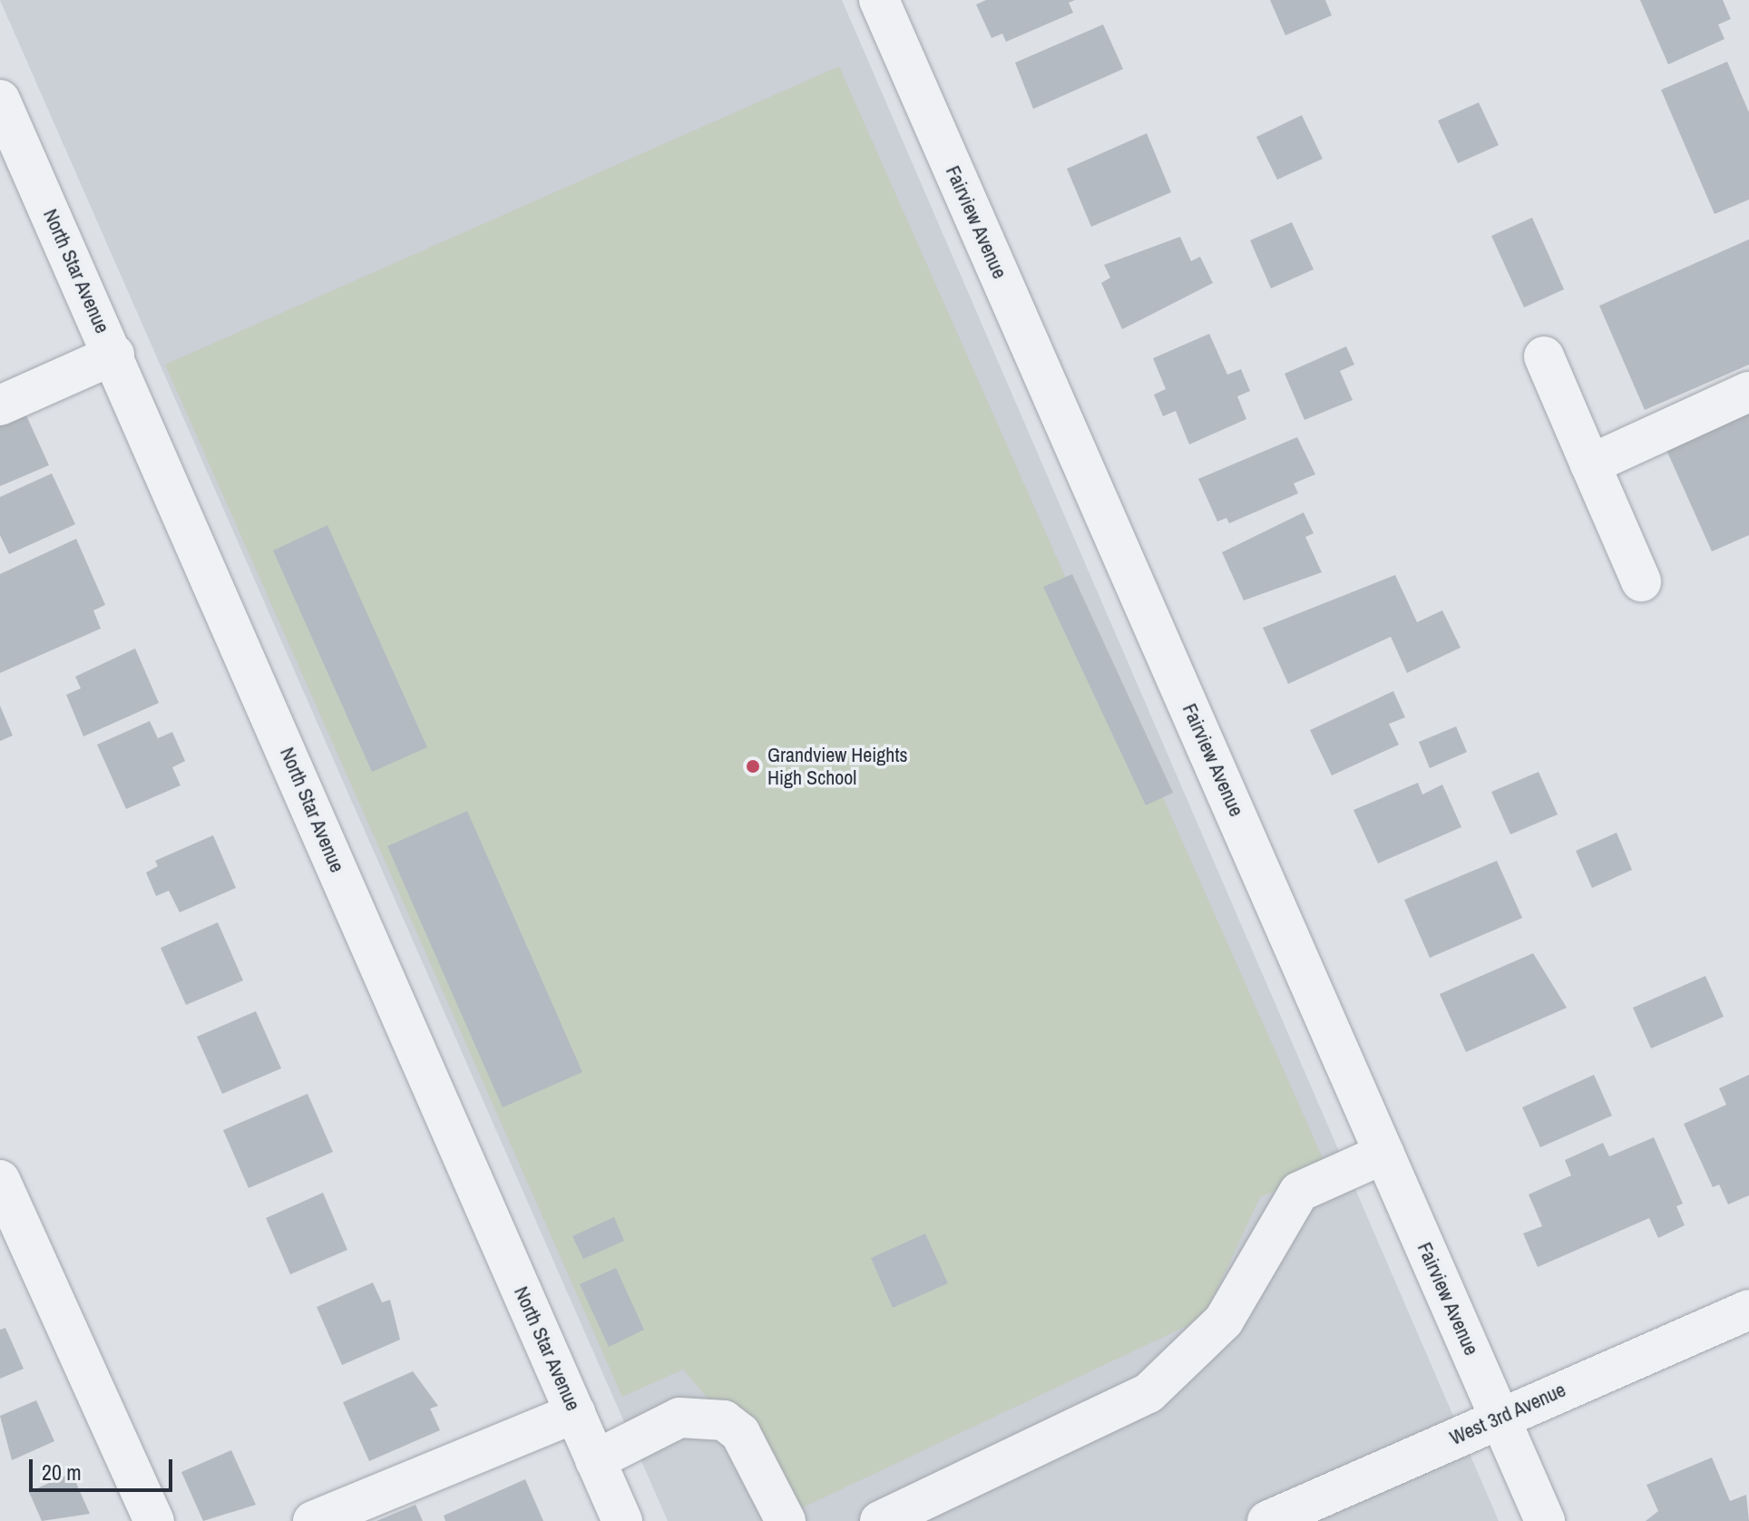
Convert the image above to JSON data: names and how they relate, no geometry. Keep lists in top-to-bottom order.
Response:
{
  "streets": {
    "street": ["Fairview Avenue", "North Star Avenue", "West 3rd Avenue"]
  },
  "crossings": [
    ["Fairview Avenue", "West 3rd Avenue"]
  ],
  "places": ["Grandview Heights High School"],
  "scale_bar": "20 m"
}
